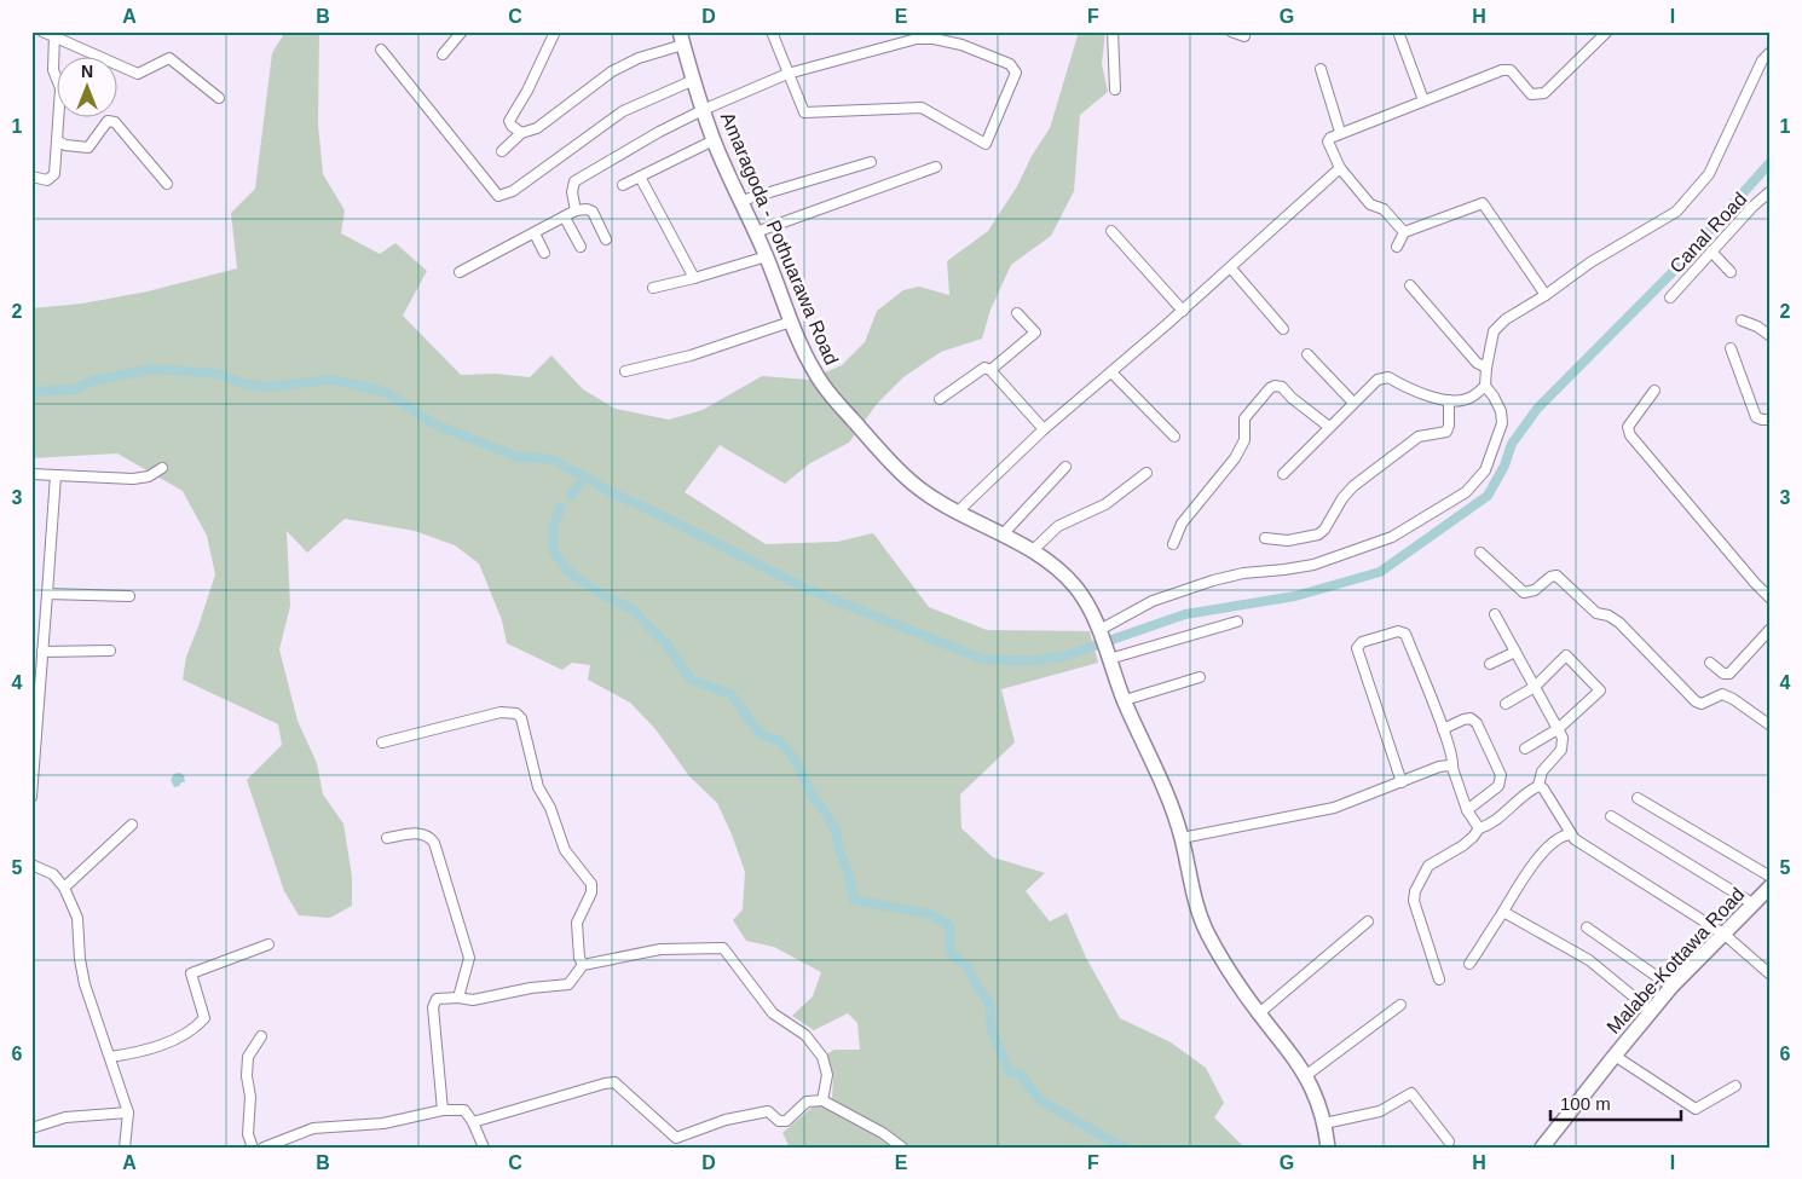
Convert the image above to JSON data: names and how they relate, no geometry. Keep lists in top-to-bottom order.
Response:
{
  "streets": {
    "street": ["Canal Road", "Amaragoda - Pothuarawa Road", "Malabe-Kottawa Road"]
  },
  "scale_bar": "100 m",
  "north": "top",
  "grid": {
    "columns": [
      "A",
      "B",
      "C",
      "D",
      "E",
      "F",
      "G",
      "H",
      "I"
    ],
    "rows": [
      "1",
      "2",
      "3",
      "4",
      "5",
      "6"
    ]
  }
}
